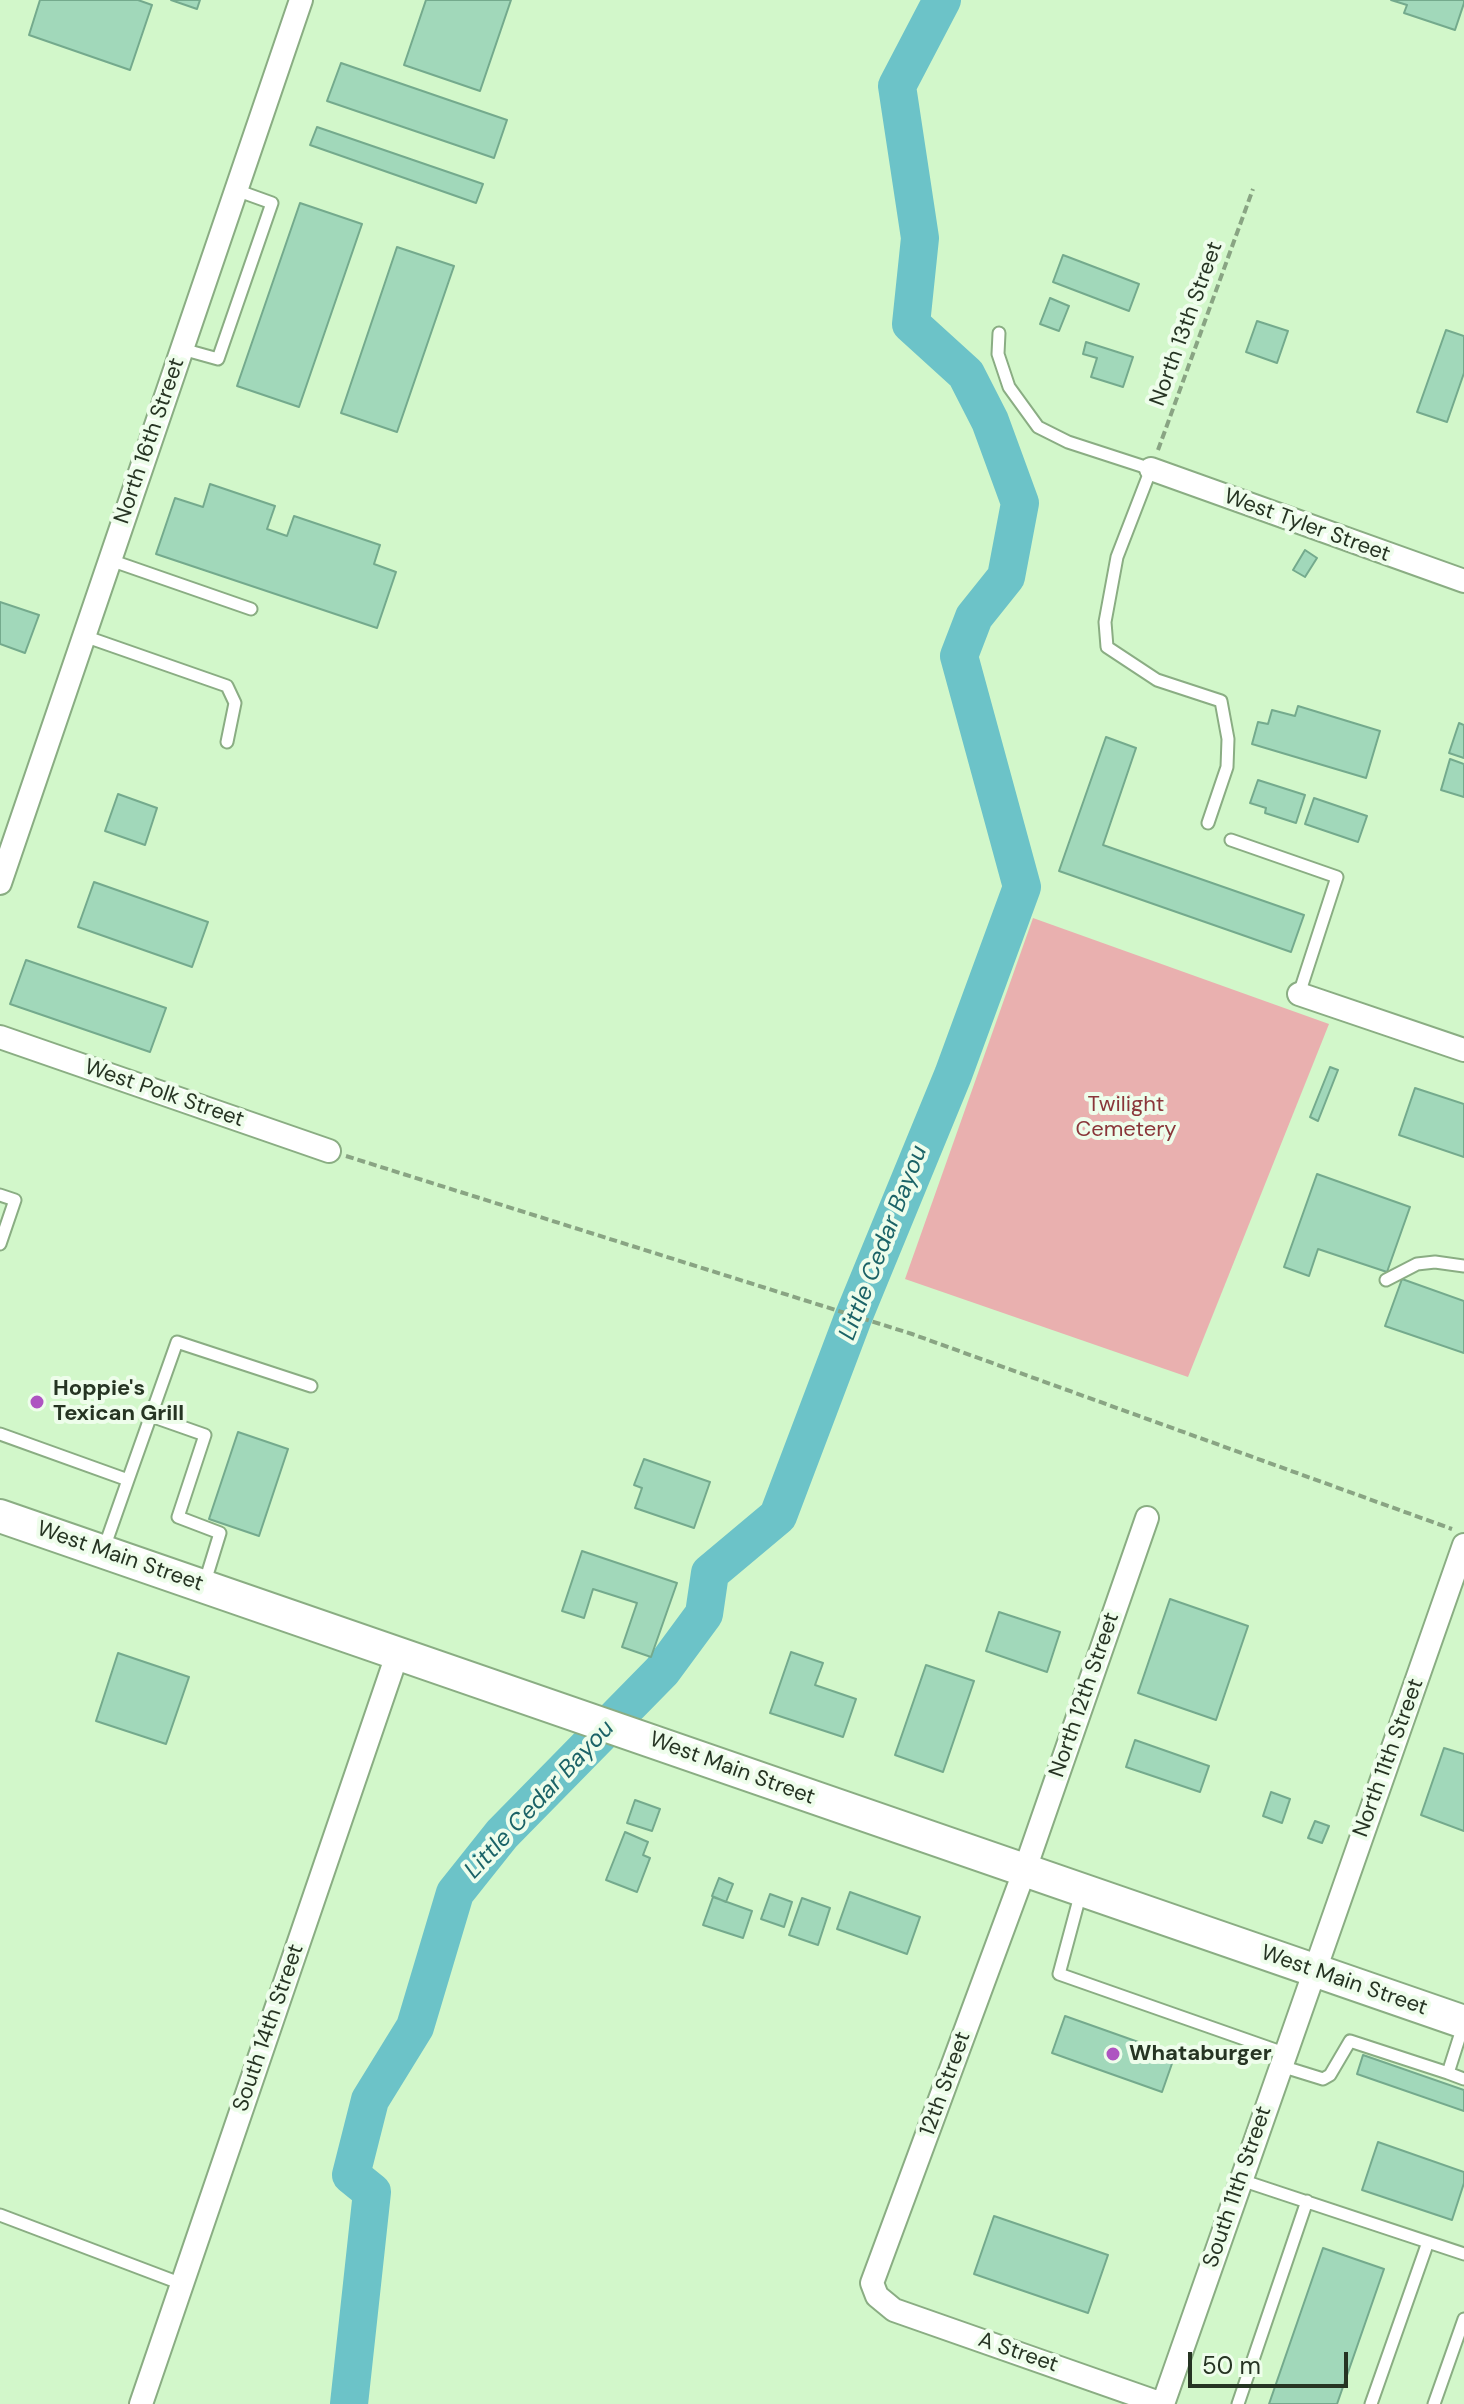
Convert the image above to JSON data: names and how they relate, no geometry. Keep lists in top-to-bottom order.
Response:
{
  "streets": {
    "main road": ["West Main Street"],
    "street": [
      "North 16th Street",
      "West Tyler Street",
      "West Polk Street",
      "North 12th Street",
      "North 11th Street",
      "South 14th Street",
      "12th Street",
      "South 11th Street",
      "A Street"
    ],
    "path": ["North 13th Street"]
  },
  "crossings": [
    ["North 13th Street", "West Tyler Street"],
    ["West Main Street", "North 12th Street"],
    ["West Main Street", "North 11th Street"],
    ["West Main Street", "South 14th Street"],
    ["West Main Street", "12th Street"],
    ["West Main Street", "South 11th Street"],
    ["North 12th Street", "12th Street"],
    ["North 11th Street", "South 11th Street"],
    ["12th Street", "A Street"],
    ["South 11th Street", "A Street"]
  ],
  "water": ["Little Cedar Bayou"],
  "parks": ["Twilight Cemetery"],
  "places": ["Hoppie's Texican Grill", "Whataburger"],
  "scale_bar": "50 m"
}
